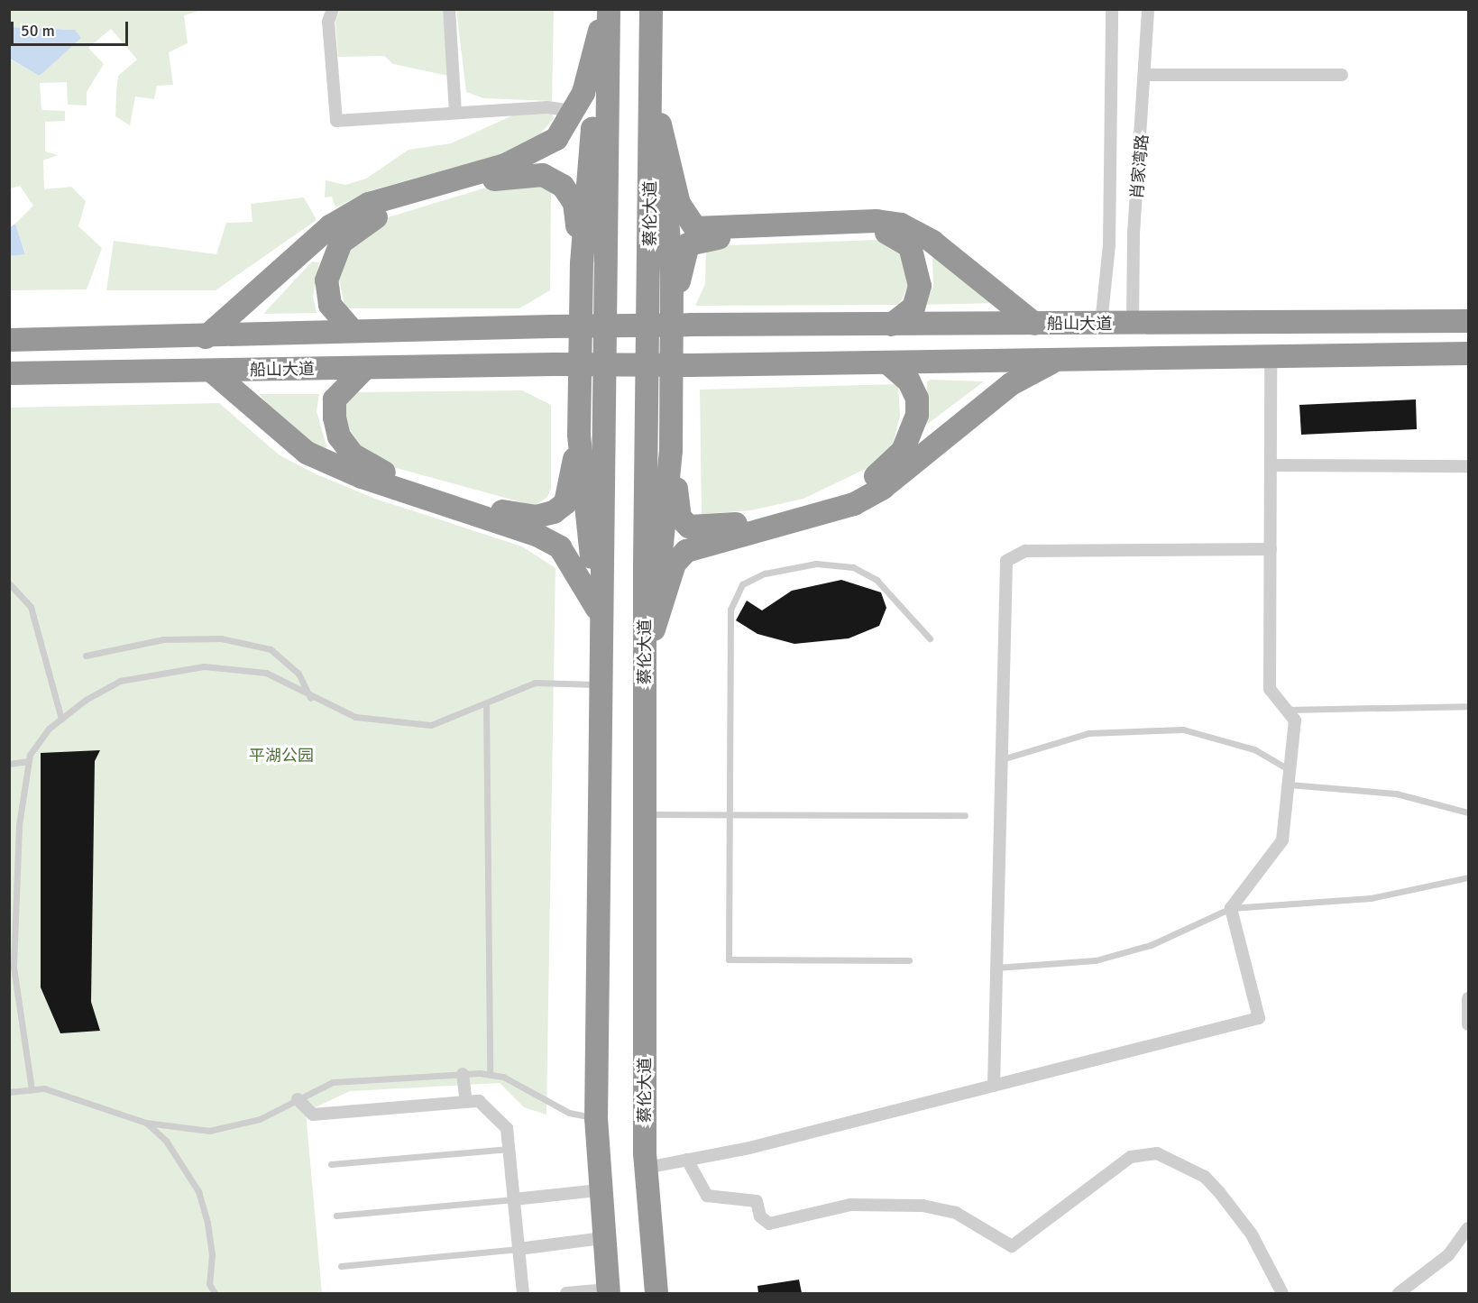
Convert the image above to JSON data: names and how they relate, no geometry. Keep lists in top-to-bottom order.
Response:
{
  "streets": {
    "highway": ["蔡伦大道", "船山大道"],
    "street": ["肖家湾路"]
  },
  "crossings": [
    ["肖家湾路", "船山大道"]
  ],
  "parks": ["平湖公园"],
  "scale_bar": "50 m"
}
